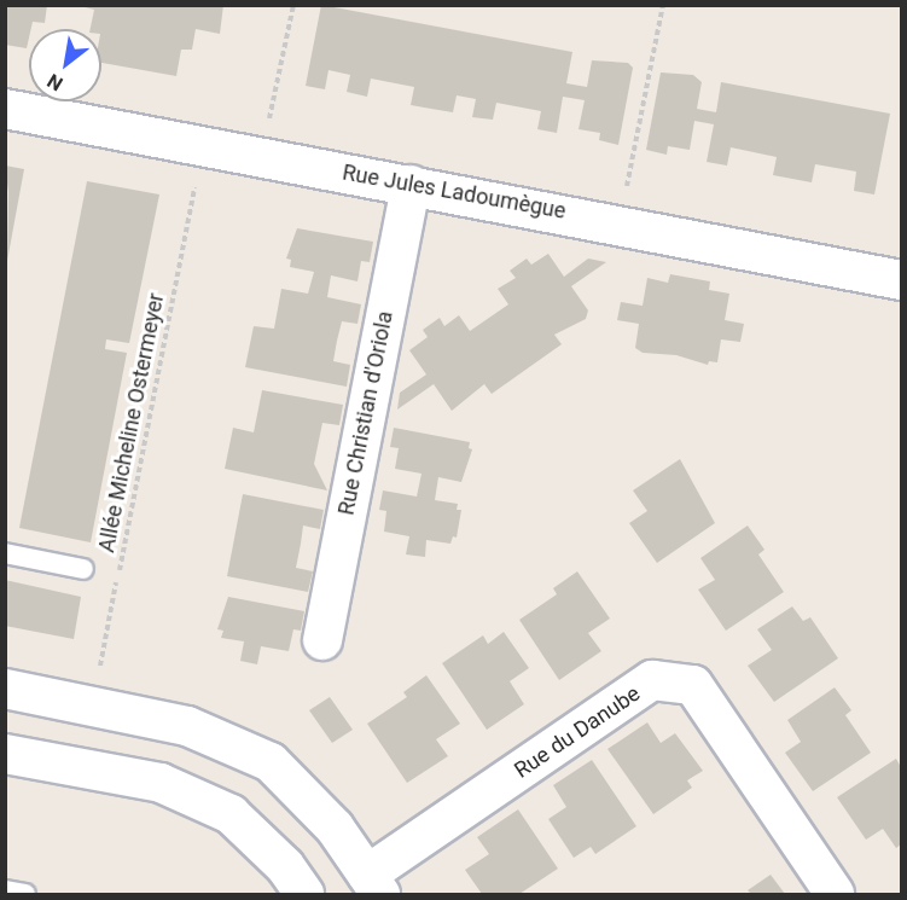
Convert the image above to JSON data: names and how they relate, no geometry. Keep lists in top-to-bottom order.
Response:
{
  "streets": {
    "street": ["Rue Jules Ladoumègue", "Rue Christian d'Oriola", "Rue du Danube"],
    "path": ["Allée Micheline Ostermeyer"]
  },
  "crossings": [
    ["Rue Jules Ladoumègue", "Rue Christian d'Oriola"],
    ["Rue Jules Ladoumègue", "Allée Micheline Ostermeyer"]
  ],
  "north": "bottom left"
}
